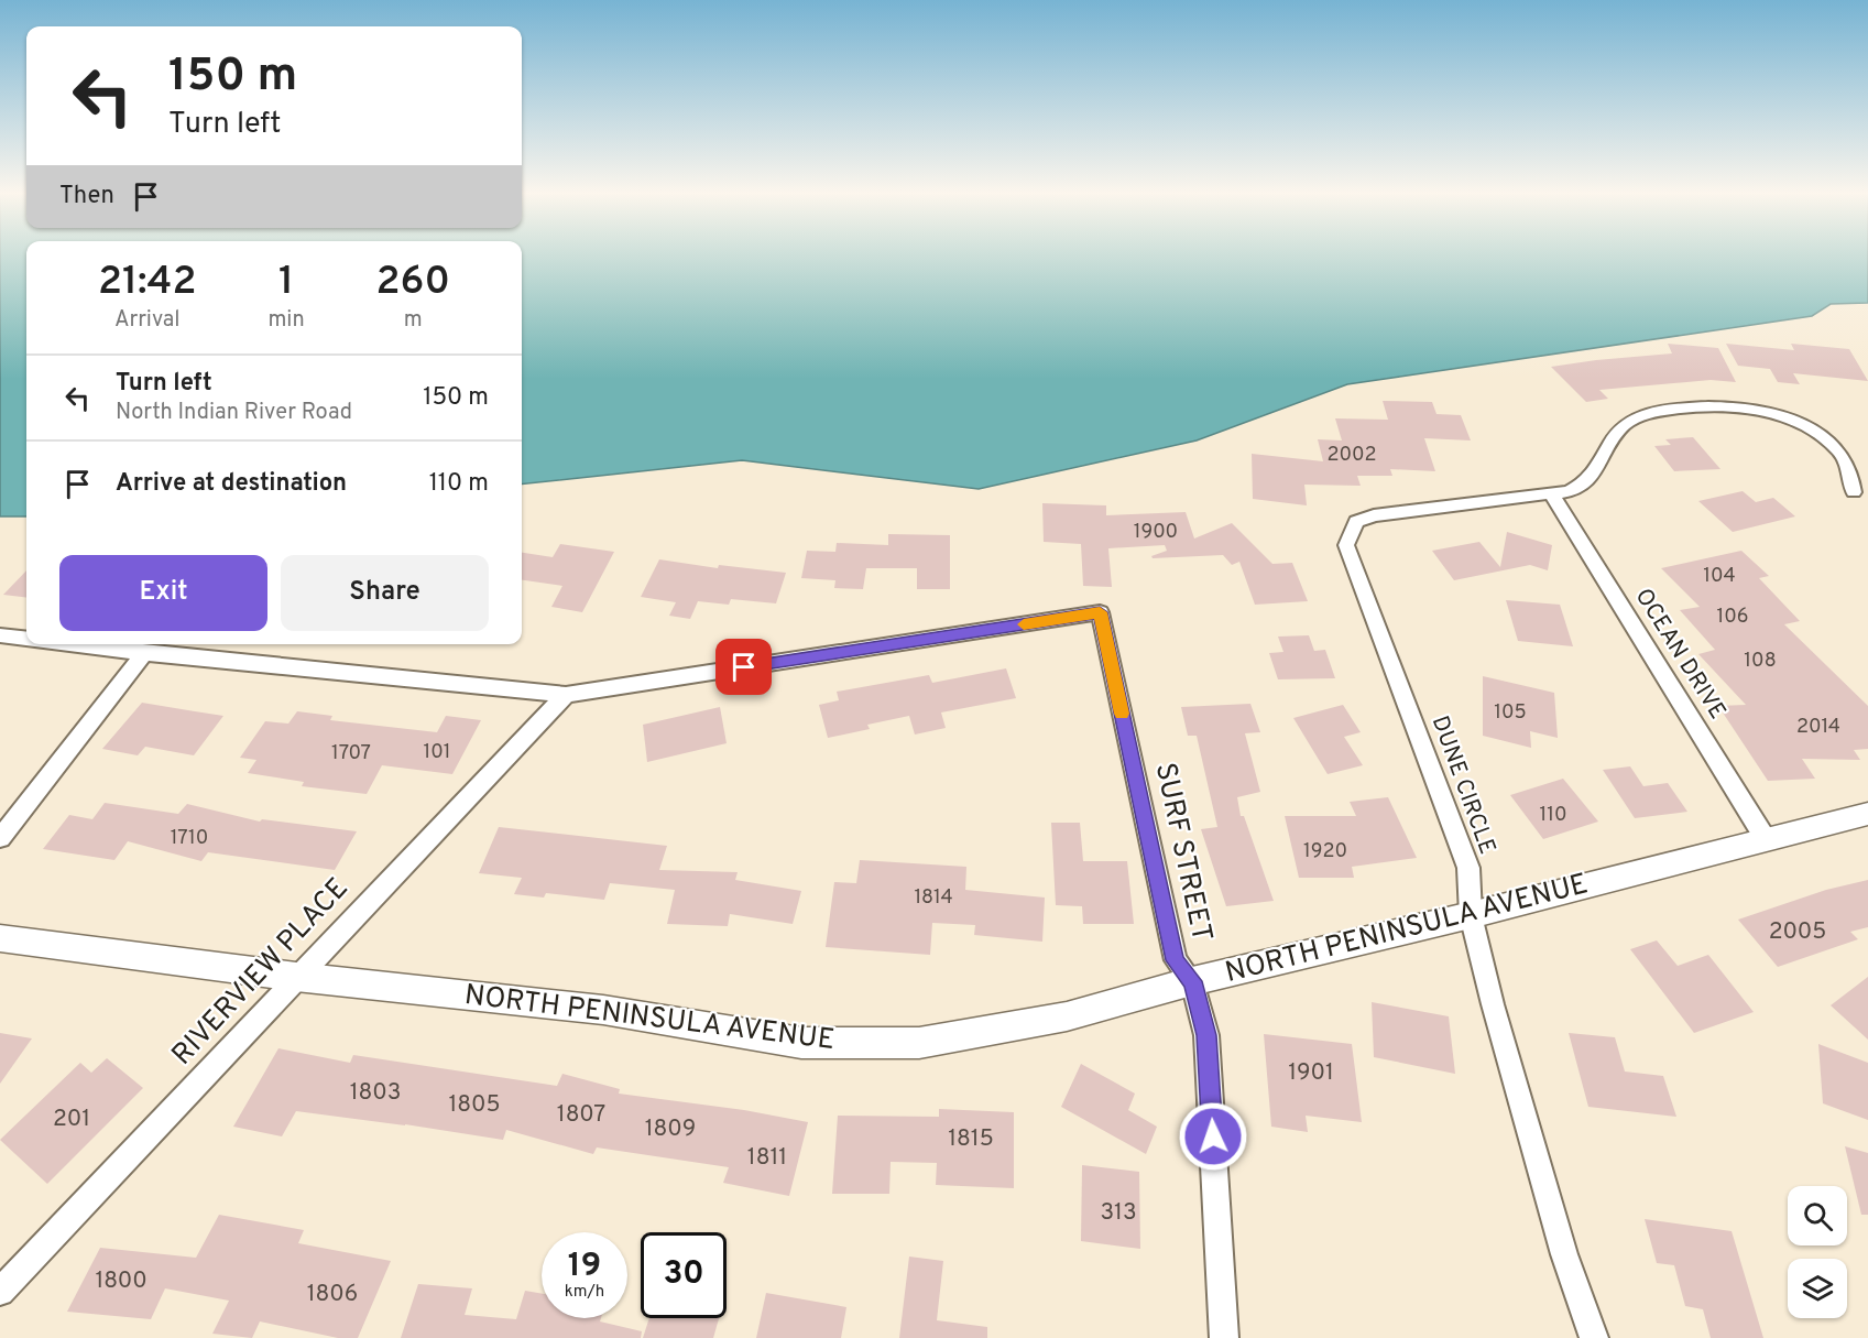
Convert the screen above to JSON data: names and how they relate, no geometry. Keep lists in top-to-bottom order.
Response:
{
  "streets": {
    "street": [
      "OCEAN DRIVE",
      "DUNE CIRCLE",
      "SURF STREET",
      "NORTH PENINSULA AVENUE",
      "RIVERVIEW PLACE"
    ]
  },
  "crossings": [
    ["OCEAN DRIVE", "DUNE CIRCLE"],
    ["OCEAN DRIVE", "NORTH PENINSULA AVENUE"],
    ["DUNE CIRCLE", "NORTH PENINSULA AVENUE"],
    ["SURF STREET", "NORTH PENINSULA AVENUE"],
    ["SURF STREET", "RIVERVIEW PLACE"],
    ["NORTH PENINSULA AVENUE", "RIVERVIEW PLACE"]
  ],
  "house_numbers": [
    "2002",
    "1900",
    "104",
    "106",
    "108",
    "105",
    "2014",
    "101",
    "1707",
    "110",
    "1710",
    "1920",
    "1814",
    "2005",
    "1901",
    "1803",
    "1805",
    "1807",
    "201",
    "1809",
    "1815",
    "1811",
    "313",
    "1800",
    "1806"
  ],
  "page": {
    "turn": ["150 m", "Turn left"],
    "then": "Then",
    "eta": [
      "21:42",
      "Arrival",
      "1",
      "min",
      "260",
      "m"
    ],
    "list": [
      {
        "name": "Turn left",
        "note": "North Indian River Road",
        "value": "150 m"
      },
      {
        "name": "Arrive at destination",
        "value": "110 m"
      }
    ],
    "buttons": ["Exit", "Share"],
    "speed": "19 km/h",
    "limit": "30"
  }
}
